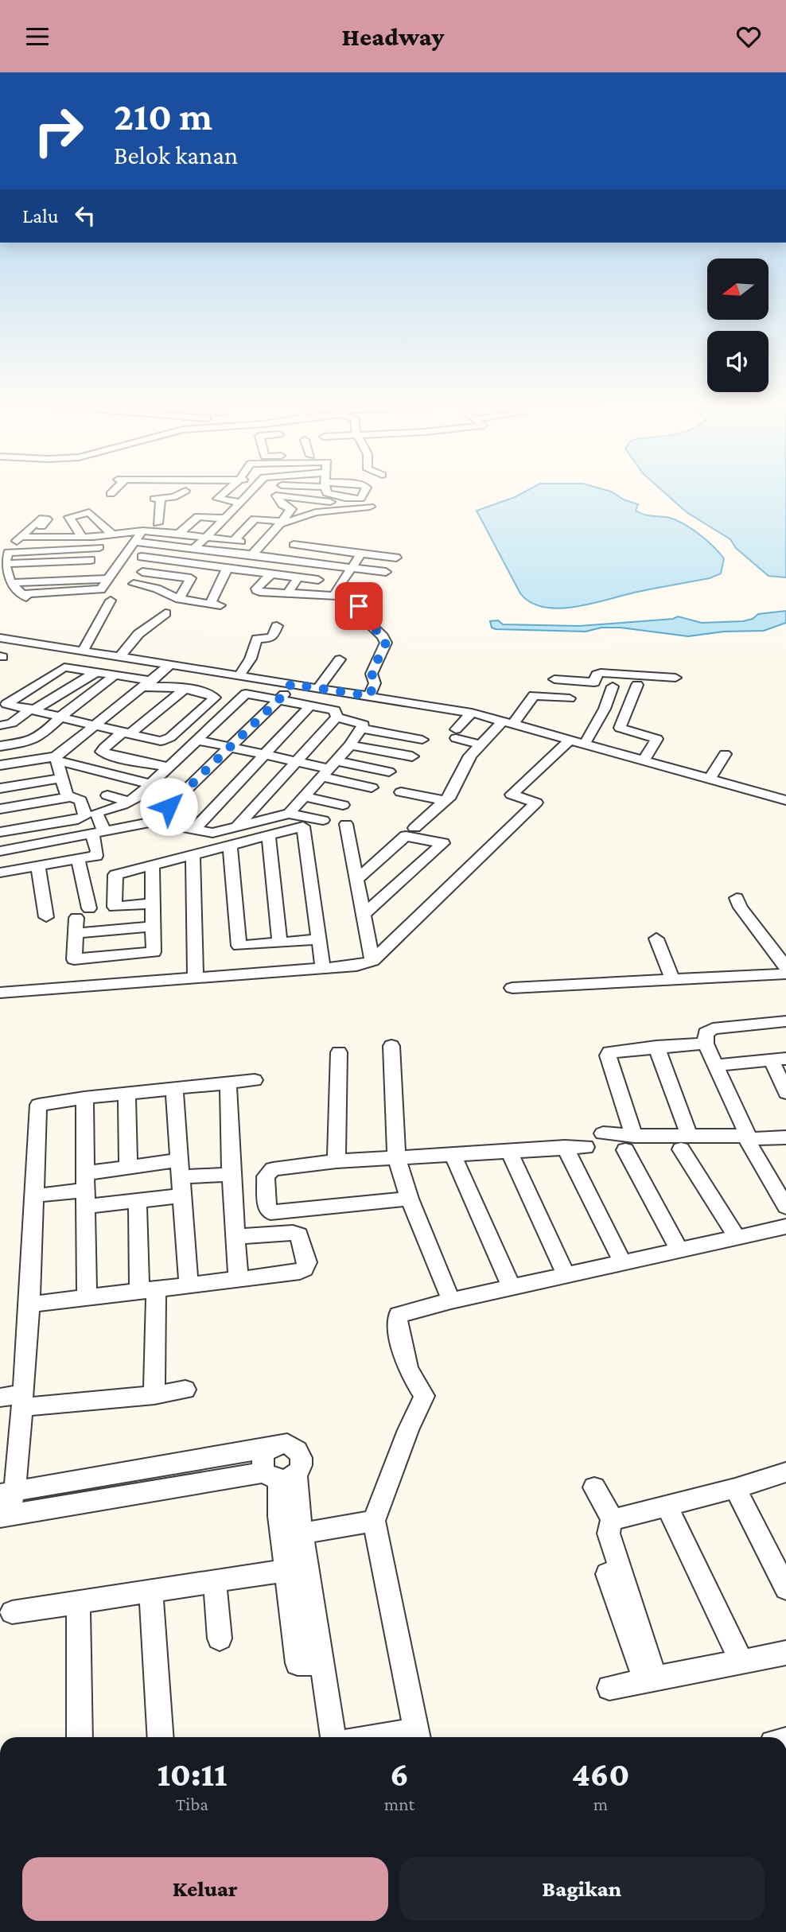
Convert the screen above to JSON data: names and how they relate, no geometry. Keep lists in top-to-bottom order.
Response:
{
  "north": "left",
  "page": {
    "header": "Headway",
    "turn": ["210 m", "Belok kanan"],
    "then": "Lalu",
    "eta": [
      "10:11",
      "Tiba",
      "6",
      "mnt",
      "460",
      "m"
    ],
    "buttons": ["Keluar", "Bagikan"]
  }
}
